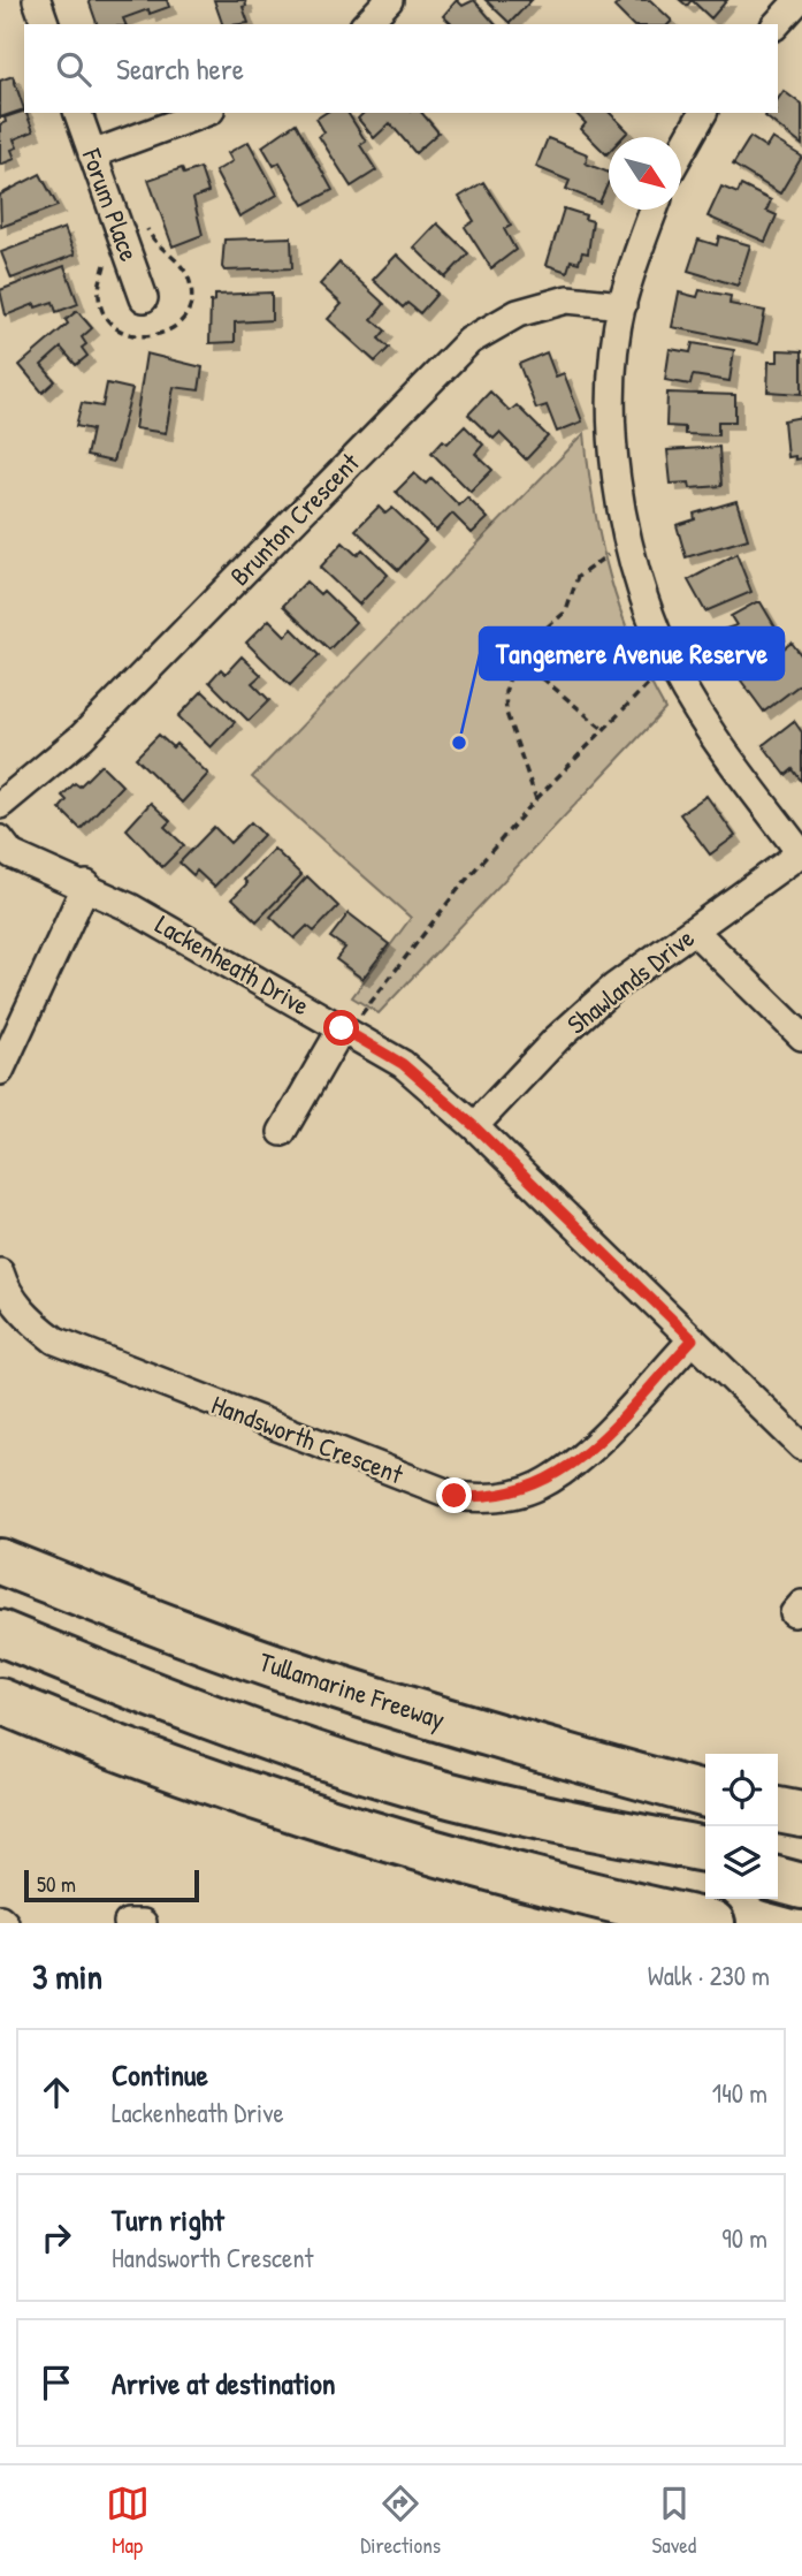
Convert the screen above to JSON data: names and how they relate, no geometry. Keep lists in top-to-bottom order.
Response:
{
  "streets": {
    "highway": ["Tullamarine Freeway"],
    "street": [
      "Forum Place",
      "Brunton Crescent",
      "Lackenheath Drive",
      "Shawlands Drive",
      "Handsworth Crescent"
    ]
  },
  "crossings": [
    ["Lackenheath Drive", "Shawlands Drive"],
    ["Lackenheath Drive", "Handsworth Crescent"]
  ],
  "places": ["Tangemere Avenue Reserve"],
  "scale_bar": "50 m",
  "north": "bottom right",
  "page": {
    "search": "Search here",
    "scale": "50 m",
    "heading": ["3 min", "Walk · 230 m"],
    "list": [
      ["Continue", "Lackenheath Drive", "140 m"],
      ["Turn right", "Handsworth Crescent", "90 m"],
      "Arrive at destination"
    ],
    "nav": ["Map", "Directions", "Saved"]
  }
}
